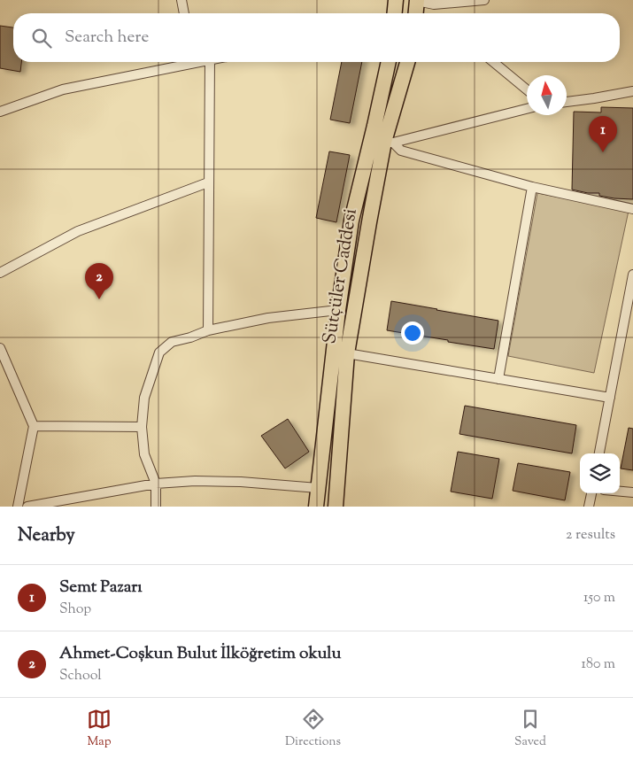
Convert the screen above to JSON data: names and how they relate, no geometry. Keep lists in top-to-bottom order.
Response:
{
  "streets": {
    "main road": ["Sütçüler Caddesi"]
  },
  "north": "top",
  "page": {
    "search": "Search here",
    "pins": ["1", "2"],
    "heading": ["Nearby", "2 results"],
    "list": [
      {
        "mark": "1",
        "name": "Semt Pazarı",
        "note": "Shop",
        "value": "150 m"
      },
      {
        "mark": "2",
        "name": "Ahmet-Coşkun Bulut İlköğretim okulu",
        "note": "School",
        "value": "180 m"
      }
    ],
    "nav": ["Map", "Directions", "Saved"]
  }
}
